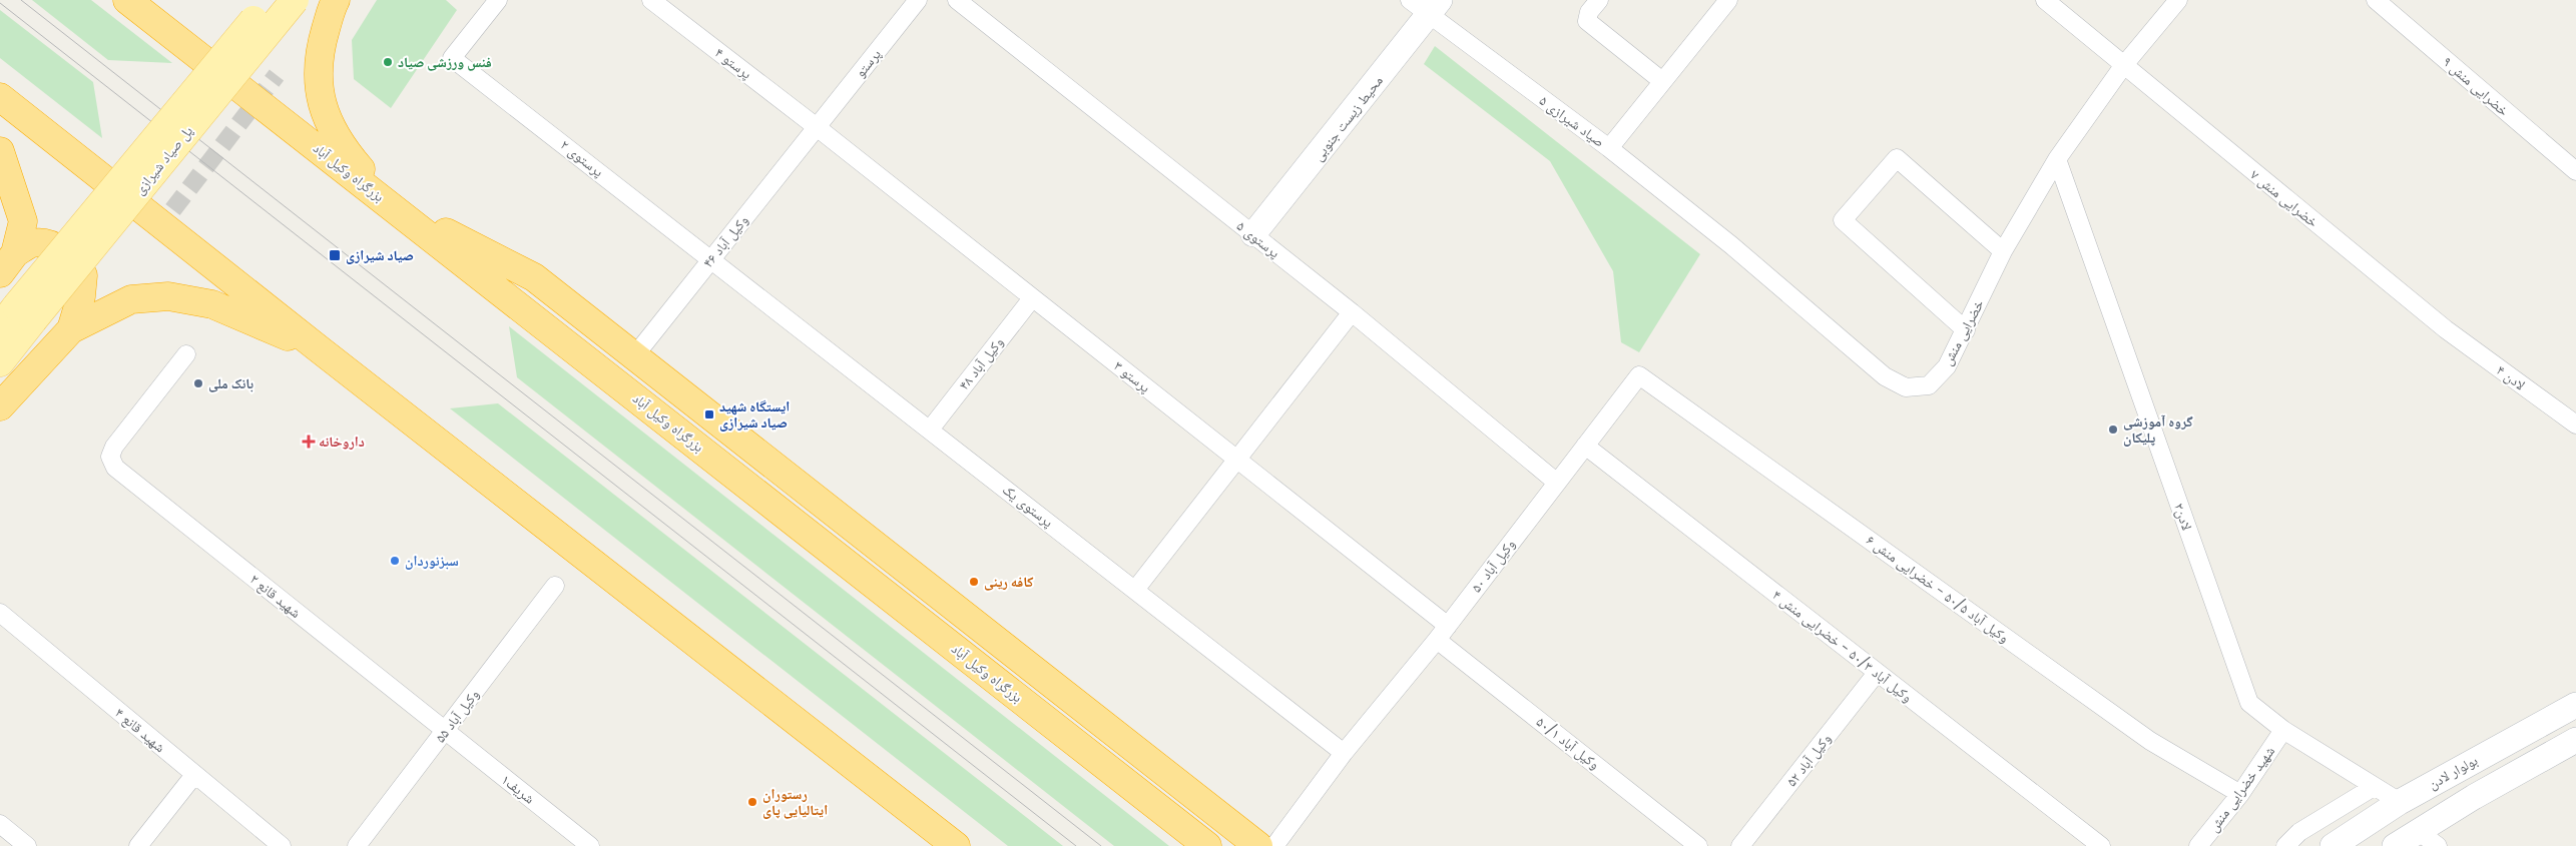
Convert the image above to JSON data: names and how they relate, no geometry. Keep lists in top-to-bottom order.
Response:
{
  "streets": {
    "highway": ["بزرگراه وکیل آباد"],
    "main road": ["محیط زیست جنوبی", "پل صیاد شیرازی", "بولوار لادن"],
    "street": [
      "پرستو ۴",
      "پرستو",
      "خضرایی منش ۹",
      "صیاد شیرازی ۵",
      "پرستوی ۲",
      "خضرایی منش ۷",
      "پرستوی ۵",
      "۴۶ وکیل آباد",
      "خضرایی منش",
      "۴۸ وکیل آباد",
      "پرستو ۳",
      "لادن ۴",
      "پرستوی یک",
      "لادن۲",
      "۵۰ وکیل آباد",
      "وکیل آباد ۵۰/۵ - خضرایی منش ۶",
      "شهید قانع ۲",
      "وکیل آباد ۵۰/۳ - خضرایی منش ۴",
      "۵۵ وکیل آباد",
      "شهید قانع ۴",
      "وکیل آباد ۵۰/۱",
      "۵۲ وکیل آباد",
      "شریف١",
      "شهید خضرایی منش"
    ]
  },
  "crossings": [
    ["پرستو ۴", "پرستو"],
    ["پرستو ۴", "۴۶ وکیل آباد"],
    ["پرستو ۴", "پرستو ۳"],
    ["پرستو", "۴۶ وکیل آباد"],
    ["پرستو", "پرستو ۳"],
    ["محیط زیست جنوبی", "صیاد شیرازی ۵"],
    ["محیط زیست جنوبی", "پرستوی ۵"],
    ["صیاد شیرازی ۵", "خضرایی منش"],
    ["پرستوی ۲", "۴۶ وکیل آباد"],
    ["پرستوی ۲", "پرستوی یک"],
    ["خضرایی منش ۷", "خضرایی منش"],
    ["خضرایی منش ۷", "لادن ۴"],
    ["پرستوی ۵", "۵۰ وکیل آباد"],
    ["۴۶ وکیل آباد", "پرستو ۳"],
    ["۴۶ وکیل آباد", "پرستوی یک"],
    ["خضرایی منش", "لادن۲"],
    ["۴۸ وکیل آباد", "پرستو ۳"],
    ["۴۸ وکیل آباد", "پرستوی یک"],
    ["پرستو ۳", "۵۰ وکیل آباد"],
    ["پرستو ۳", "وکیل آباد ۵۰/۱"],
    ["پرستوی یک", "۵۰ وکیل آباد"],
    ["لادن۲", "بولوار لادن"],
    ["لادن۲", "شهید خضرایی منش"],
    ["۵۰ وکیل آباد", "وکیل آباد ۵۰/۵ - خضرایی منش ۶"],
    ["۵۰ وکیل آباد", "وکیل آباد ۵۰/۳ - خضرایی منش ۴"],
    ["۵۰ وکیل آباد", "وکیل آباد ۵۰/۱"],
    ["وکیل آباد ۵۰/۵ - خضرایی منش ۶", "شهید خضرایی منش"],
    ["شهید قانع ۲", "۵۵ وکیل آباد"],
    ["شهید قانع ۲", "شریف١"],
    ["وکیل آباد ۵۰/۳ - خضرایی منش ۴", "۵۲ وکیل آباد"],
    ["۵۵ وکیل آباد", "شریف١"]
  ],
  "places": {
    "other": [
      "فنس ورزشی صیاد",
      "بانک ملی",
      "گروه آموزشی پلیکان",
      "سبزنوردان",
      "کافه رینی",
      "رستوران ایتالیایی پای"
    ],
    "transit": ["صیاد شیرازی", "ایستگاه شهید صیاد شیرازی"],
    "health": ["داروخانه"]
  }
}
